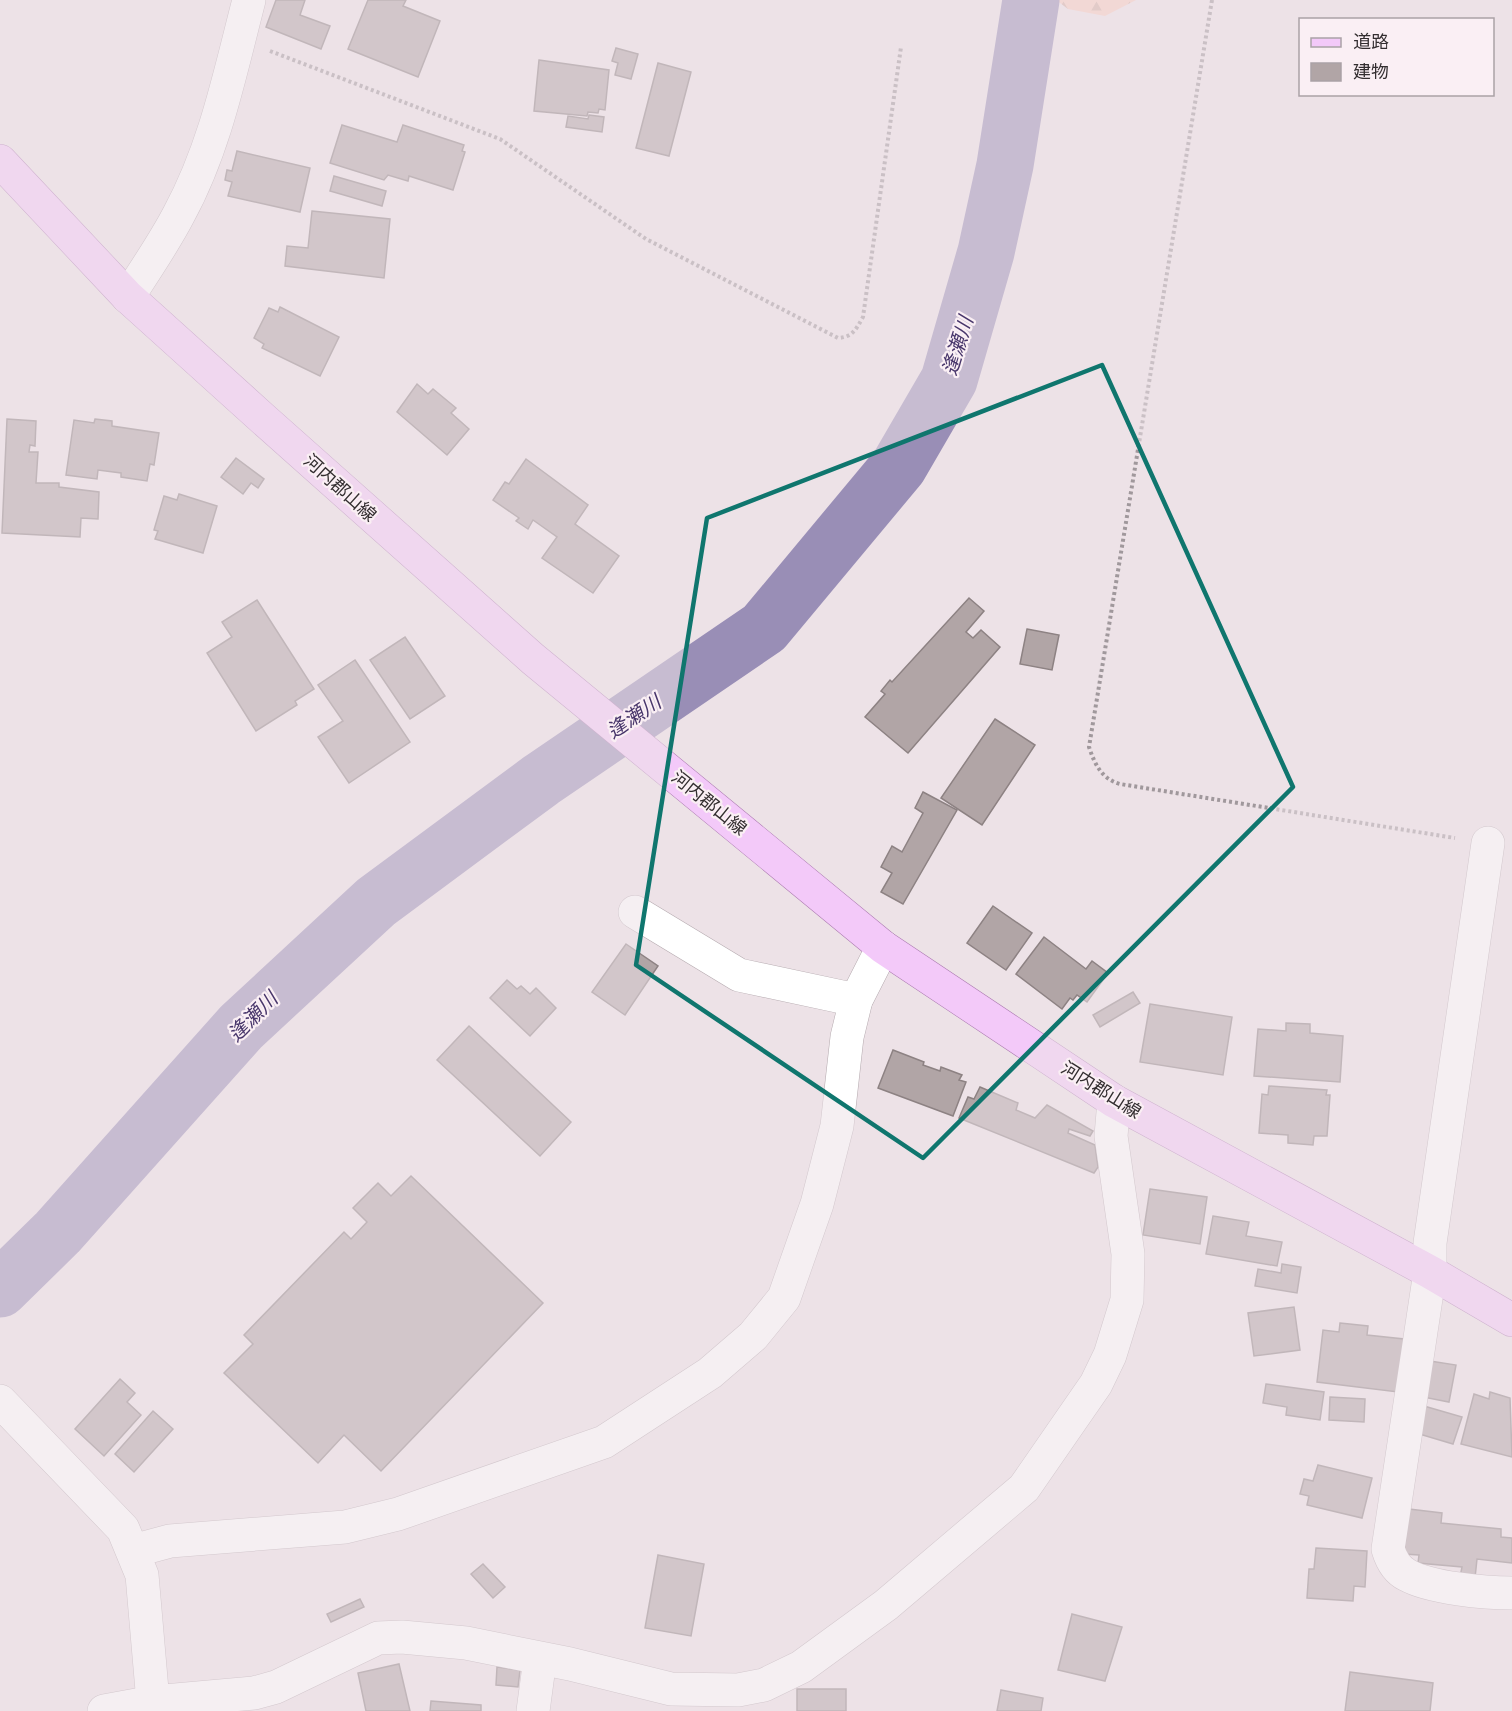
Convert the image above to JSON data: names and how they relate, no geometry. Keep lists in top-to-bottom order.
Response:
{
  "streets": {
    "main road": ["河内郡山線"]
  },
  "water": ["逢瀬川"],
  "legend": ["道路", "建物"]
}
